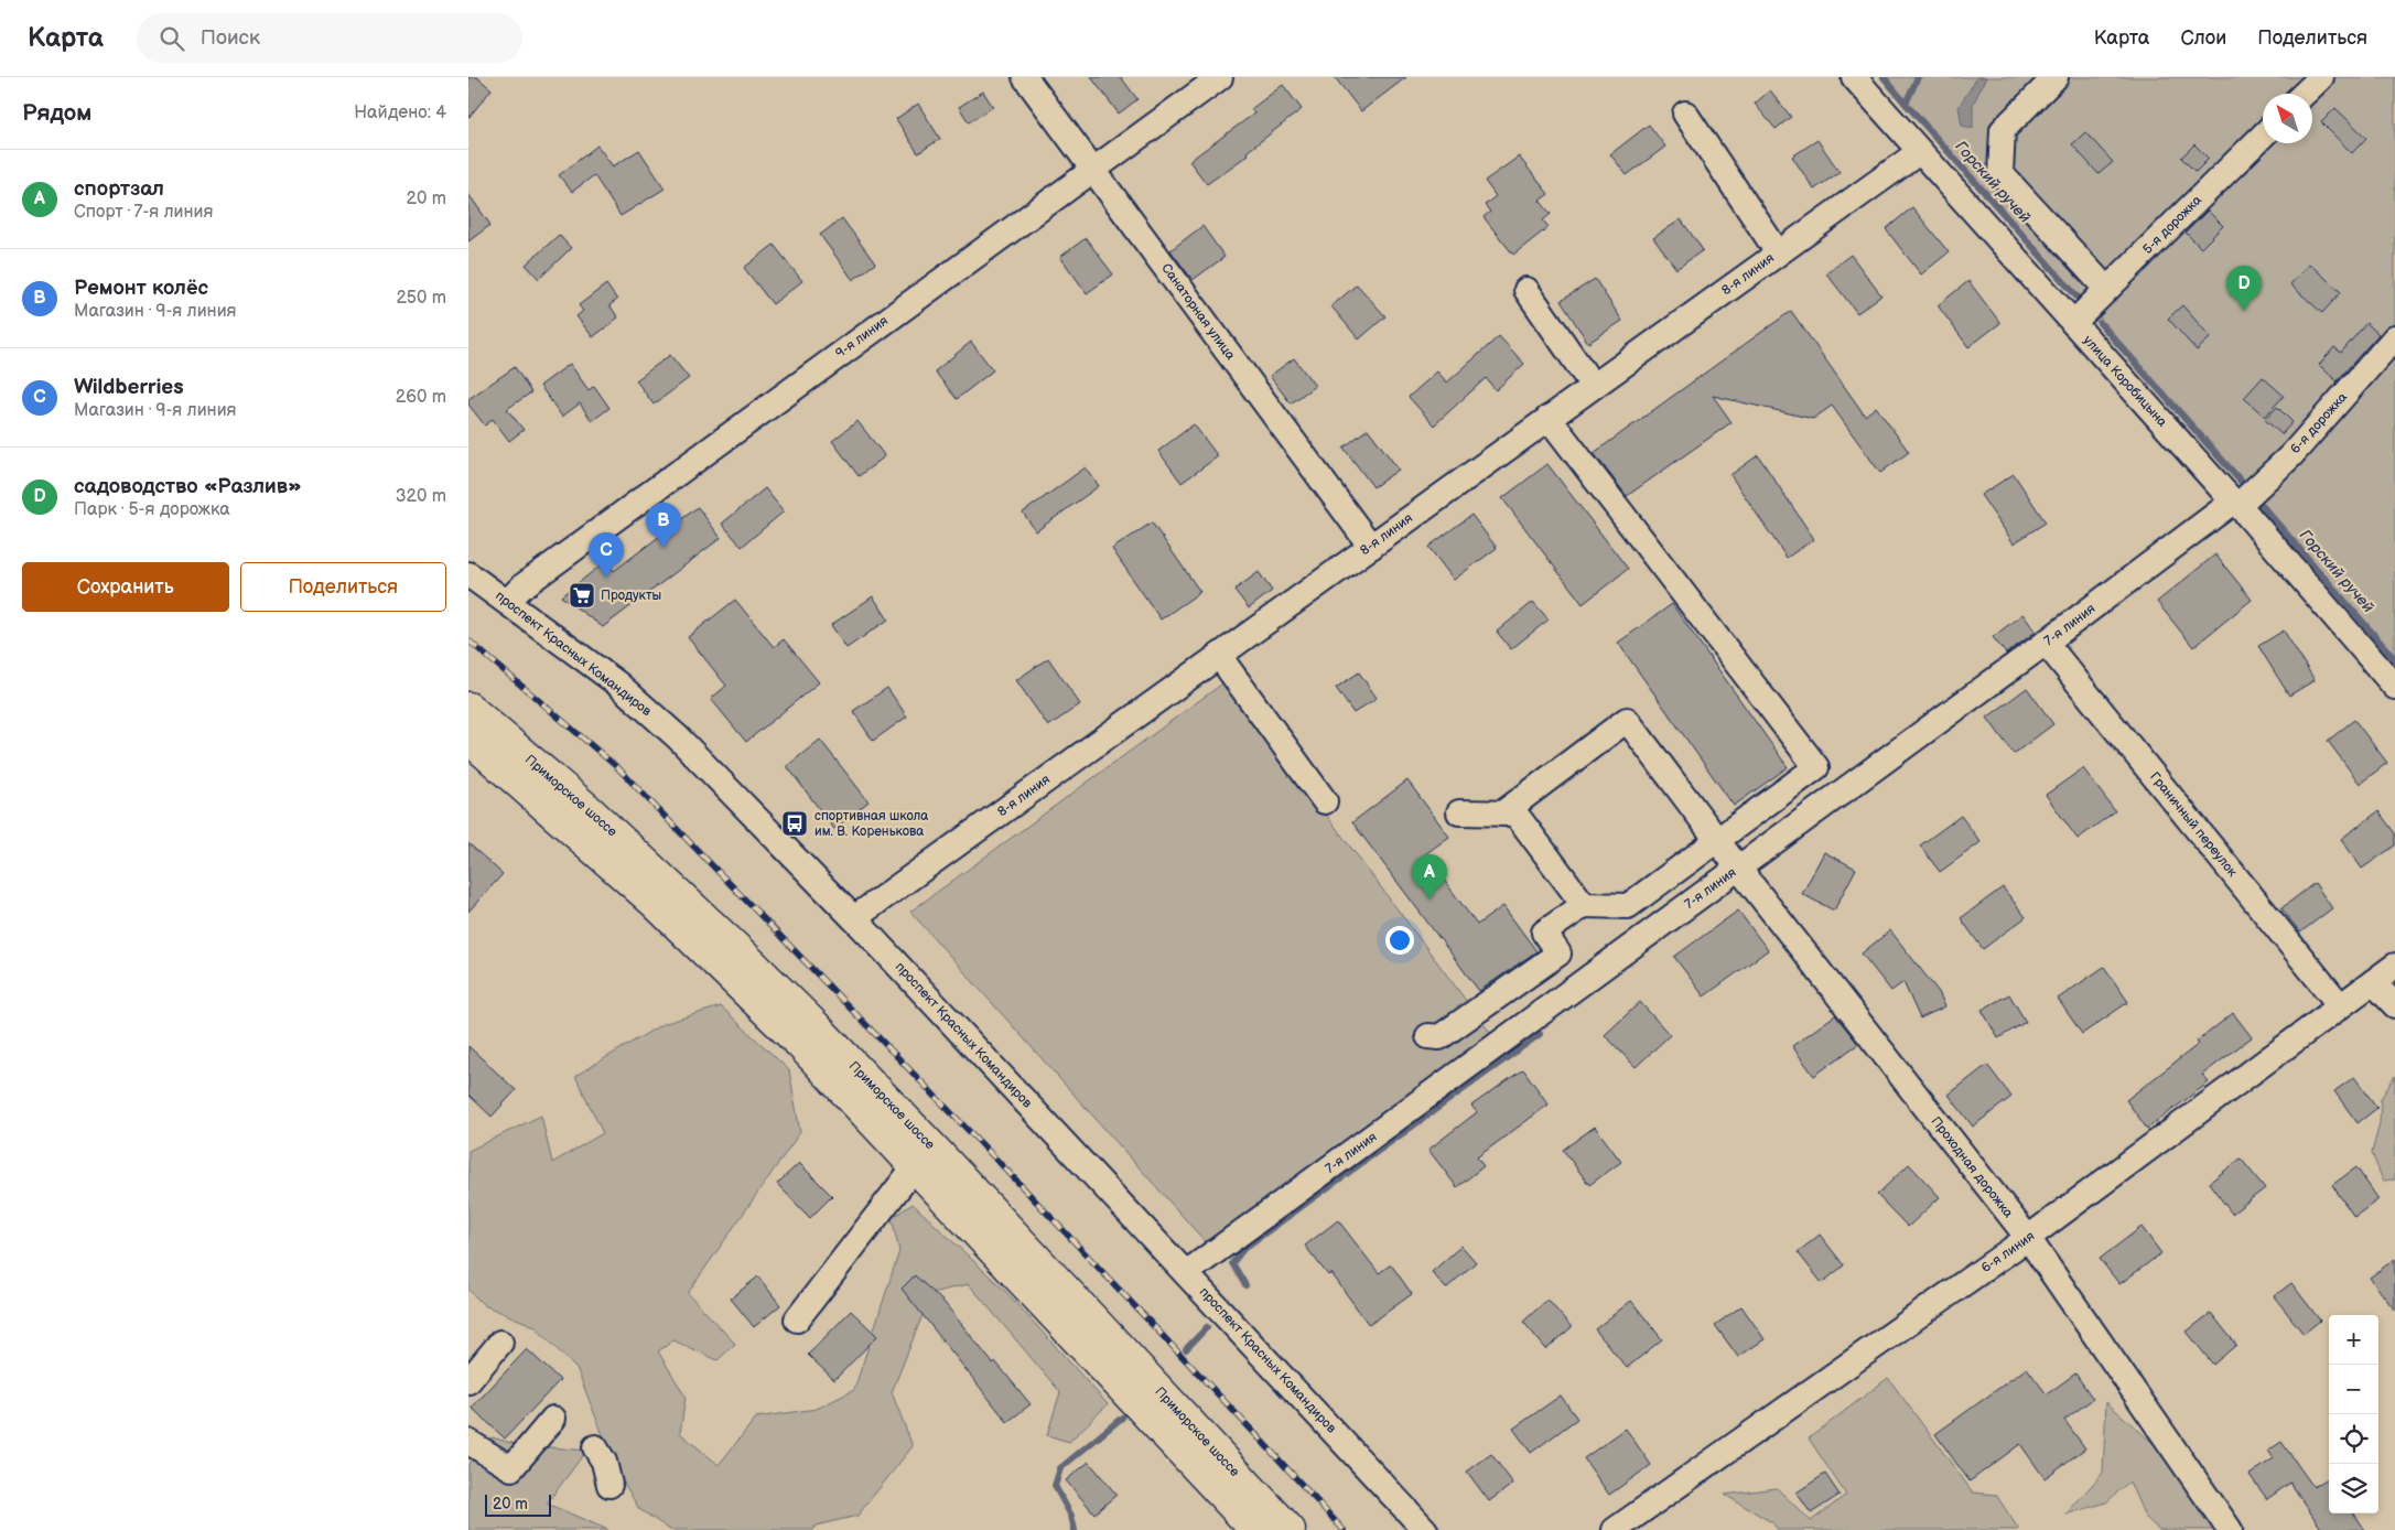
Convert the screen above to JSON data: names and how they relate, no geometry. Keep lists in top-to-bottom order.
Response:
{
  "streets": {
    "highway": ["Приморское шоссе"],
    "street": [
      "5-я дорожка",
      "8-я линия",
      "Санаторная улица",
      "9-я линия",
      "улица Коробицына",
      "6-я дорожка",
      "7-я линия",
      "проспект Красных Командиров",
      "Граничный переулок",
      "Проходная дорожка",
      "6-я линия"
    ]
  },
  "crossings": [
    ["5-я дорожка", "улица Коробицына"],
    ["8-я линия", "Санаторная улица"],
    ["8-я линия", "улица Коробицына"],
    ["8-я линия", "проспект Красных Командиров"],
    ["Санаторная улица", "9-я линия"],
    ["9-я линия", "проспект Красных Командиров"],
    ["улица Коробицына", "6-я дорожка"],
    ["улица Коробицына", "7-я линия"],
    ["6-я дорожка", "7-я линия"],
    ["7-я линия", "проспект Красных Командиров"],
    ["7-я линия", "Граничный переулок"],
    ["7-я линия", "Проходная дорожка"],
    ["Граничный переулок", "6-я линия"],
    ["Проходная дорожка", "6-я линия"]
  ],
  "water": ["Горский ручей"],
  "places": {
    "supermarket": ["Продукты"],
    "bus stop": ["спортивная школа им. В. Коренькова"]
  },
  "scale_bar": "20 m",
  "north": "top left",
  "page": {
    "header": "Карта",
    "search": "Поиск",
    "nav": ["Карта", "Слои", "Поделиться"],
    "heading": ["Рядом", "Найдено: 4"],
    "list": [
      {
        "mark": "A",
        "name": "спортзал",
        "note": "Спорт · 7-я линия",
        "value": "20 m"
      },
      {
        "mark": "B",
        "name": "Ремонт колёс",
        "note": "Магазин · 9-я линия",
        "value": "250 m"
      },
      {
        "mark": "C",
        "name": "Wildberries",
        "note": "Магазин · 9-я линия",
        "value": "260 m"
      },
      {
        "mark": "D",
        "name": "садоводство «Разлив»",
        "note": "Парк · 5-я дорожка",
        "value": "320 m"
      }
    ],
    "pins": [
      "D",
      "B",
      "C",
      "A"
    ],
    "buttons": ["Сохранить", "Поделиться"],
    "map_buttons": ["+", "−"],
    "scale": "20 m"
  }
}
